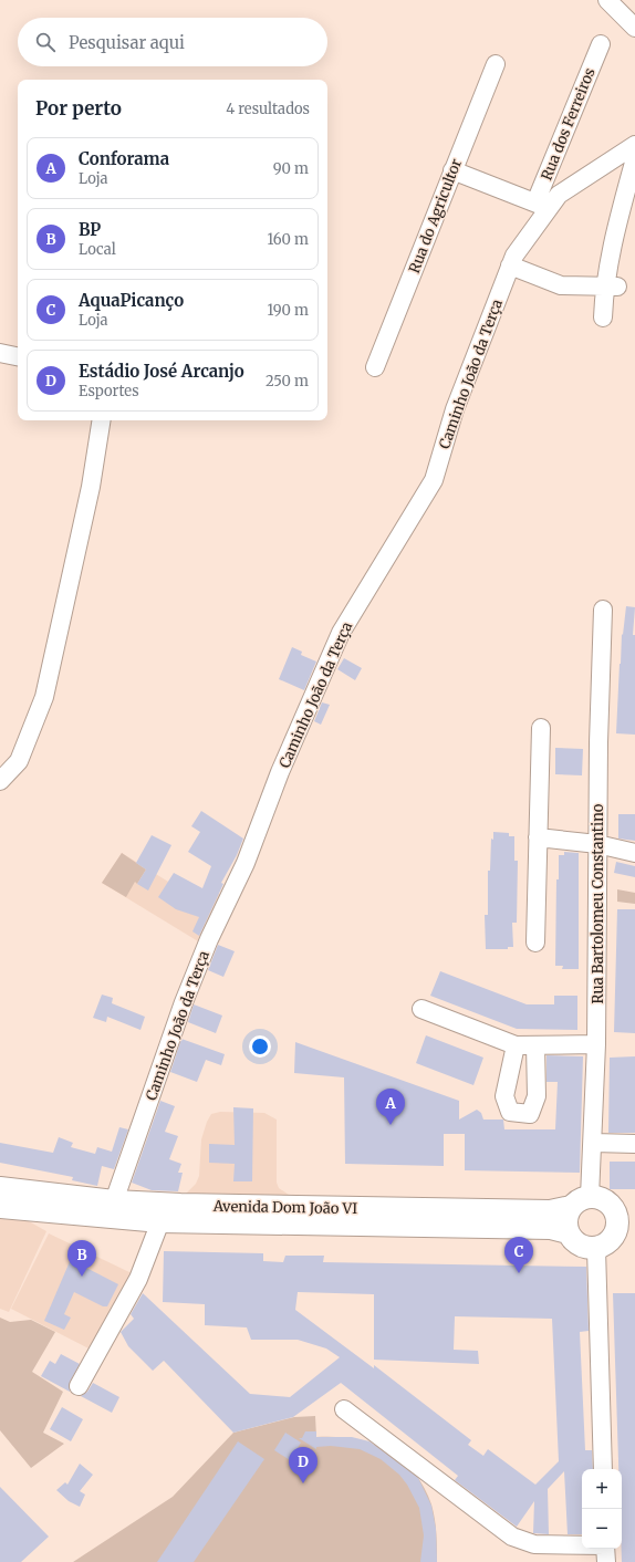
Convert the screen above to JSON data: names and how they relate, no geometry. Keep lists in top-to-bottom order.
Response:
{
  "streets": {
    "main road": ["Avenida Dom João VI"],
    "street": [
      "Rua dos Ferreiros",
      "Rua do Agricultor",
      "Caminho João da Terça",
      "Rua Bartolomeu Constantino"
    ]
  },
  "crossings": [
    ["Rua dos Ferreiros", "Caminho João da Terça"],
    ["Caminho João da Terça", "Avenida Dom João VI"],
    ["Rua Bartolomeu Constantino", "Avenida Dom João VI"]
  ],
  "page": {
    "search": "Pesquisar aqui",
    "heading": ["Por perto", "4 resultados"],
    "list": [
      {
        "mark": "A",
        "name": "Conforama",
        "note": "Loja",
        "value": "90 m"
      },
      {
        "mark": "B",
        "name": "BP",
        "note": "Local",
        "value": "160 m"
      },
      {
        "mark": "C",
        "name": "AquaPicanço",
        "note": "Loja",
        "value": "190 m"
      },
      {
        "mark": "D",
        "name": "Estádio José Arcanjo",
        "note": "Esportes",
        "value": "250 m"
      }
    ],
    "pins": [
      "A",
      "C",
      "B",
      "D"
    ],
    "map_buttons": ["+", "−"]
  }
}
